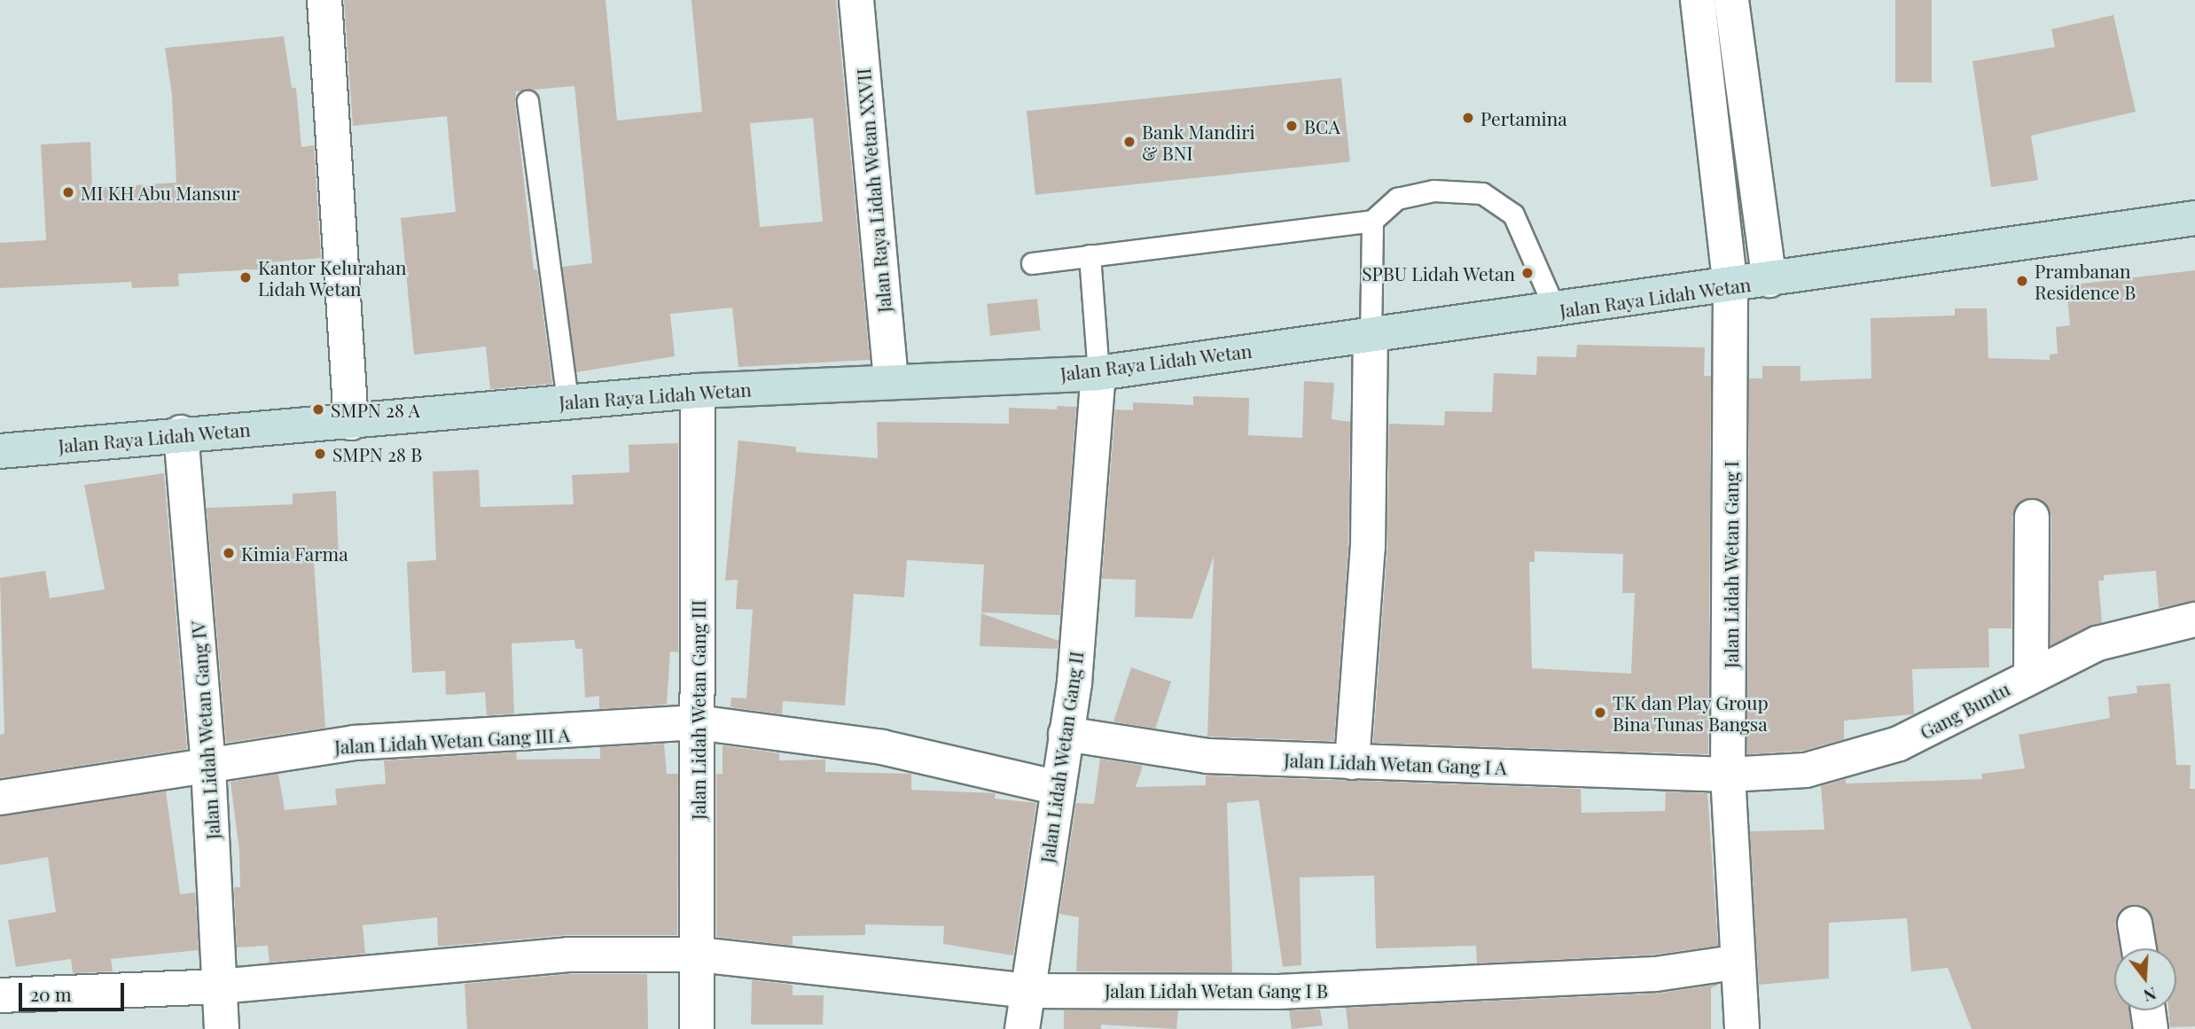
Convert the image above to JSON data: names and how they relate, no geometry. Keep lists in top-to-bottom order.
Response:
{
  "streets": {
    "main road": ["Jalan Raya Lidah Wetan"],
    "street": [
      "Jalan Raya Lidah Wetan XXVII",
      "Jalan Lidah Wetan Gang I",
      "Jalan Lidah Wetan Gang III",
      "Gang Buntu",
      "Jalan Lidah Wetan Gang IV",
      "Jalan Lidah Wetan Gang III A",
      "Jalan Lidah Wetan Gang II",
      "Jalan Lidah Wetan Gang I A",
      "Jalan Lidah Wetan Gang I B"
    ]
  },
  "crossings": [
    ["Jalan Raya Lidah Wetan XXVII", "Jalan Raya Lidah Wetan"],
    ["Jalan Raya Lidah Wetan", "Jalan Lidah Wetan Gang I"],
    ["Jalan Raya Lidah Wetan", "Jalan Lidah Wetan Gang III"],
    ["Jalan Raya Lidah Wetan", "Jalan Lidah Wetan Gang IV"],
    ["Jalan Raya Lidah Wetan", "Jalan Lidah Wetan Gang II"],
    ["Jalan Lidah Wetan Gang I", "Gang Buntu"],
    ["Jalan Lidah Wetan Gang I", "Jalan Lidah Wetan Gang I A"],
    ["Jalan Lidah Wetan Gang I", "Jalan Lidah Wetan Gang I B"],
    ["Jalan Lidah Wetan Gang III", "Jalan Lidah Wetan Gang III A"],
    ["Jalan Lidah Wetan Gang III", "Jalan Lidah Wetan Gang I B"],
    ["Gang Buntu", "Jalan Lidah Wetan Gang I A"],
    ["Jalan Lidah Wetan Gang IV", "Jalan Lidah Wetan Gang III A"],
    ["Jalan Lidah Wetan Gang IV", "Jalan Lidah Wetan Gang I B"],
    ["Jalan Lidah Wetan Gang III A", "Jalan Lidah Wetan Gang II"],
    ["Jalan Lidah Wetan Gang II", "Jalan Lidah Wetan Gang I A"],
    ["Jalan Lidah Wetan Gang II", "Jalan Lidah Wetan Gang I B"]
  ],
  "places": [
    "Pertamina",
    "BCA",
    "Bank Mandiri & BNI",
    "MI KH Abu Mansur",
    "SPBU Lidah Wetan",
    "Kantor Kelurahan Lidah Wetan",
    "Prambanan Residence B",
    "SMPN 28 A",
    "SMPN 28 B",
    "Kimia Farma",
    "TK dan Play Group Bina Tunas Bangsa"
  ],
  "scale_bar": "20 m",
  "north": "bottom"
}
